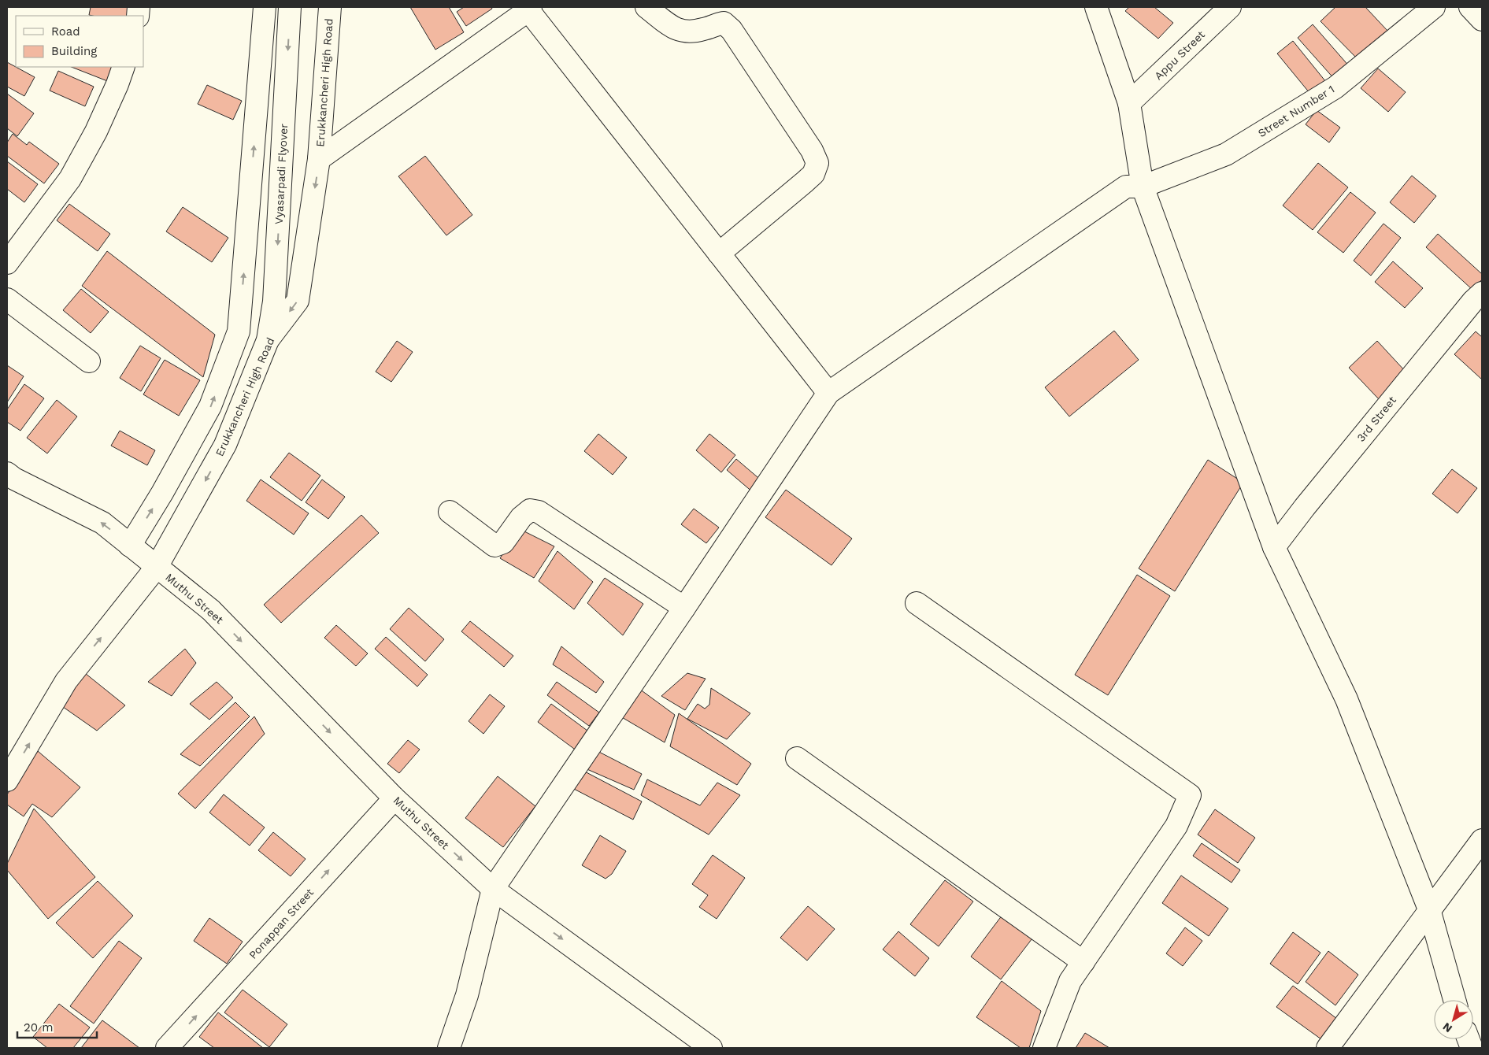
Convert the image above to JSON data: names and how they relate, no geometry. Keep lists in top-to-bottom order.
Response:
{
  "streets": {
    "street": [
      "Appu Street",
      "Erukkancheri High Road",
      "Street Number 1",
      "Vyasarpadi Flyover",
      "3rd Street",
      "Muthu Street",
      "Ponappan Street"
    ]
  },
  "crossings": [
    ["Erukkancheri High Road", "Vyasarpadi Flyover"],
    ["Erukkancheri High Road", "Muthu Street"],
    ["Muthu Street", "Ponappan Street"]
  ],
  "one_way": ["Ponappan Street"],
  "legend": ["Road", "Building"],
  "scale_bar": "20 m",
  "north": "bottom left"
}
